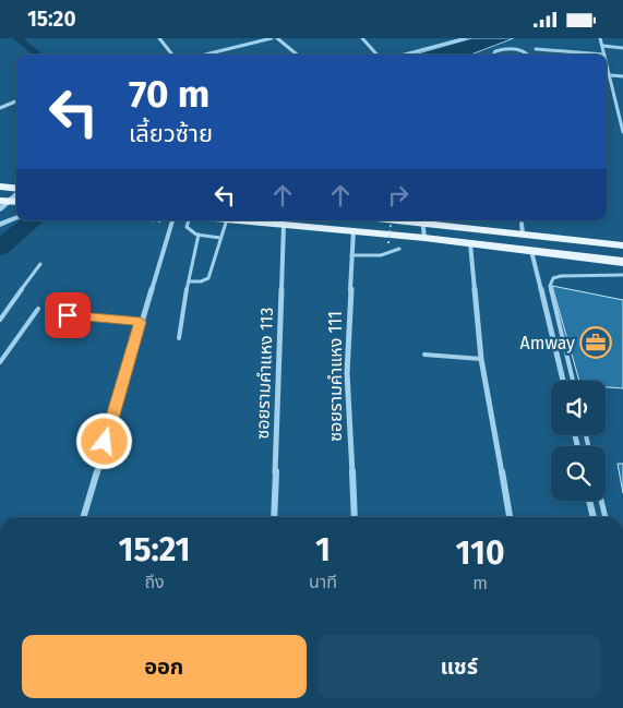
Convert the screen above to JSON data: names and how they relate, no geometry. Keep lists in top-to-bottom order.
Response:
{
  "streets": {
    "street": ["ซอยรามคำแหง 113", "ซอยรามคำแหง 111"]
  },
  "places": {
    "office": ["Amway"]
  },
  "page": {
    "status": "15:20",
    "turn": ["70 m", "เลี้ยวซ้าย"],
    "eta": [
      "15:21",
      "ถึง",
      "1",
      "นาที",
      "110",
      "m"
    ],
    "buttons": ["ออก", "แชร์"]
  }
}
